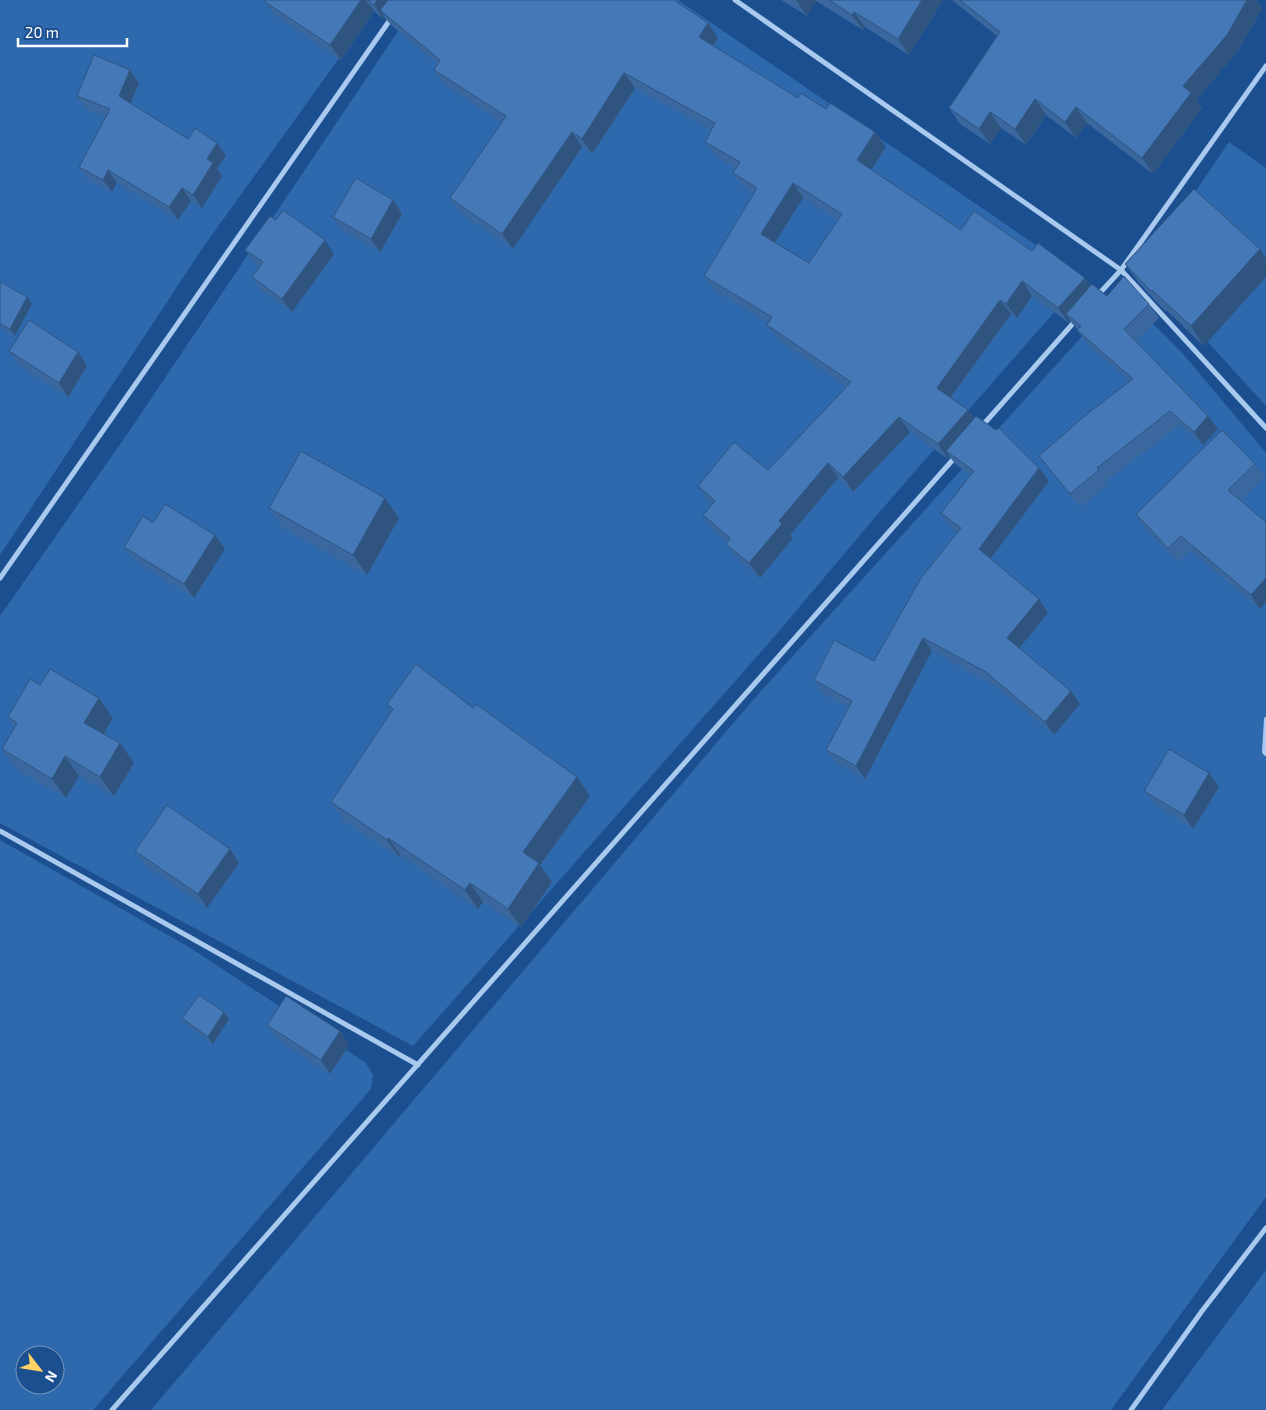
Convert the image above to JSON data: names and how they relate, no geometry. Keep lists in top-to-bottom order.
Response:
{
  "scale_bar": "20 m",
  "north": "bottom right"
}
